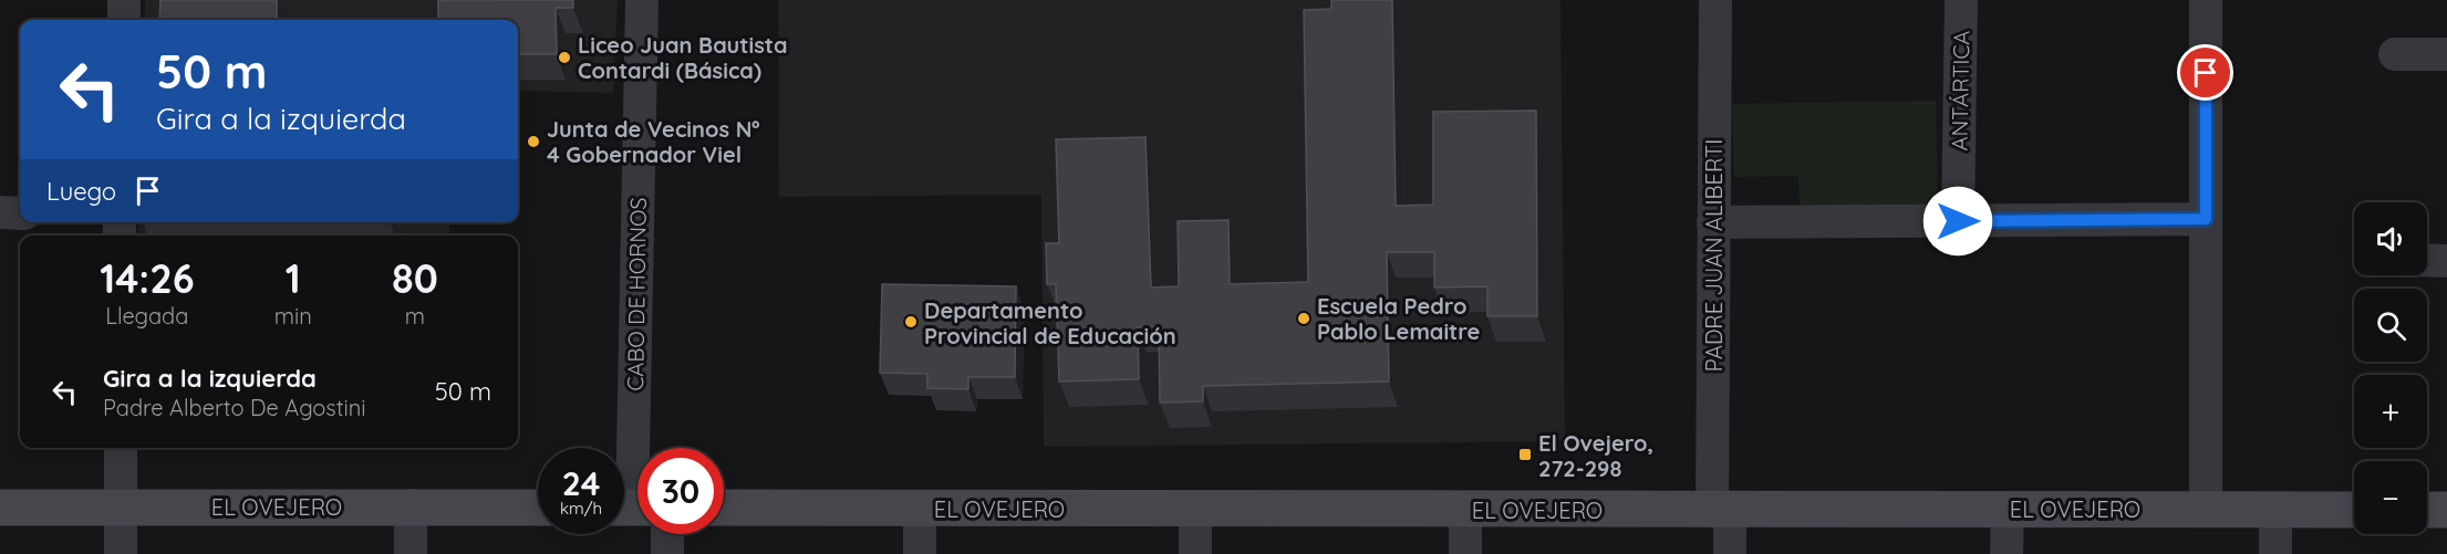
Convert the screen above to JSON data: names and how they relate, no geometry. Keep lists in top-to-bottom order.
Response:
{
  "streets": {
    "street": [
      "ANTÁRTICA",
      "PADRE JUAN ALIBERTI",
      "CABO DE HORNOS",
      "EL OVEJERO"
    ]
  },
  "crossings": [
    ["PADRE JUAN ALIBERTI", "EL OVEJERO"]
  ],
  "places": {
    "other": [
      "Liceo Juan Bautista Contardi (Básica)",
      "Junta de Vecinos Nº 4 Gobernador Viel",
      "Escuela Pedro Pablo Lemaitre",
      "Departamento Provincial de Educación"
    ],
    "transit": ["El Ovejero, 272-298"]
  },
  "page": {
    "turn": ["50 m", "Gira a la izquierda"],
    "then": "Luego",
    "map_buttons": ["+", "−"],
    "eta": [
      "14:26",
      "Llegada",
      "1",
      "min",
      "80",
      "m"
    ],
    "list": [
      {
        "name": "Gira a la izquierda",
        "note": "Padre Alberto De Agostini",
        "value": "50 m"
      }
    ],
    "speed": "24 km/h",
    "limit": "30"
  }
}
